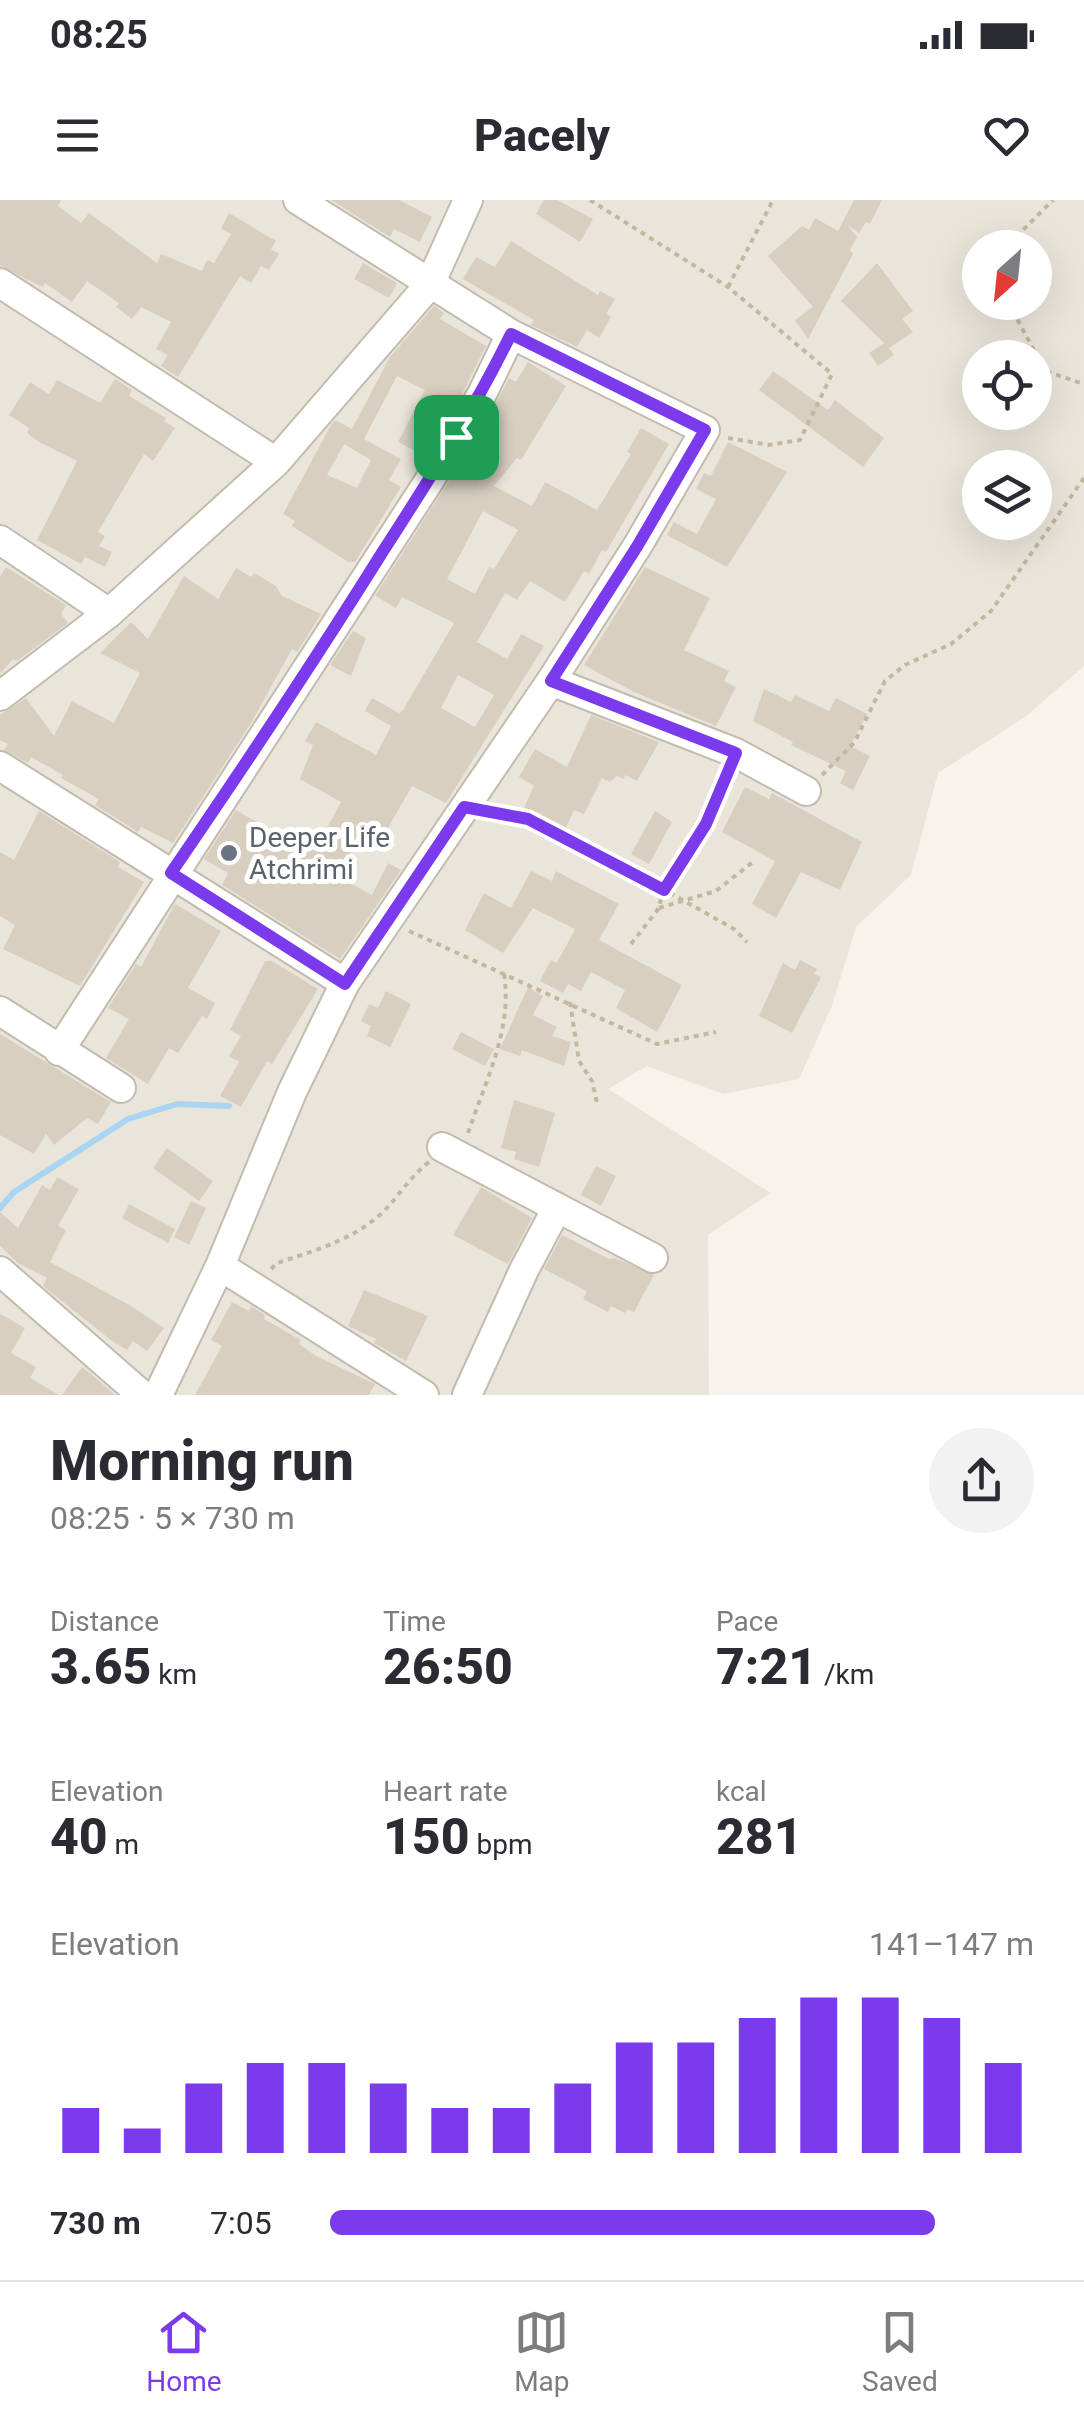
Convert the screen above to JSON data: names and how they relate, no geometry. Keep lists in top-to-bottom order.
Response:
{
  "places": ["Deeper Life Atchrimi"],
  "north": "bottom left",
  "page": {
    "status": "08:25",
    "header": "Pacely",
    "heading": ["Morning run", "08:25 · 5 × 730 m"],
    "stats": [
      ["Distance", "3.65 km"],
      ["Time", "26:50"],
      ["Pace", "7:21 /km"],
      ["Elevation", "40 m"],
      ["Heart rate", "150 bpm"],
      ["kcal", "281"]
    ],
    "chart": ["Elevation", "141–147 m"],
    "list": [
      {
        "name": "730 m",
        "note": "7:05"
      }
    ],
    "tabs": ["Home", "Map", "Saved"]
  }
}
